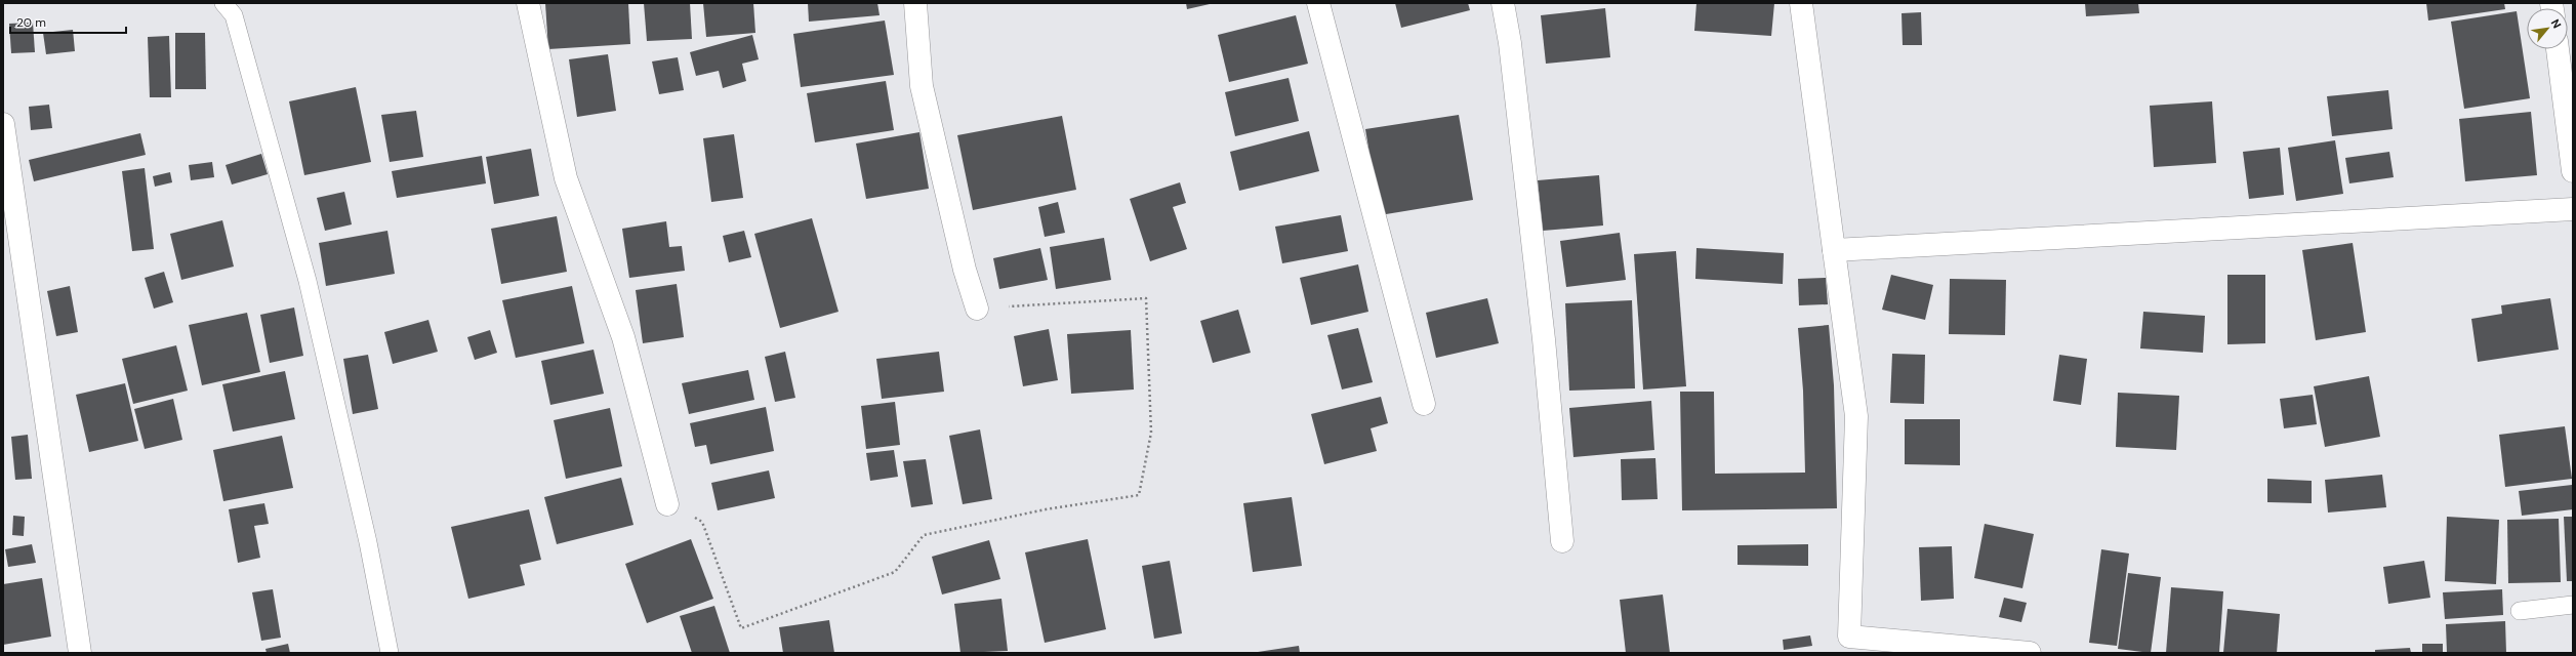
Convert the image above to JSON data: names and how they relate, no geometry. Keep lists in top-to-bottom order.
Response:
{
  "scale_bar": "20 m",
  "north": "top right"
}
